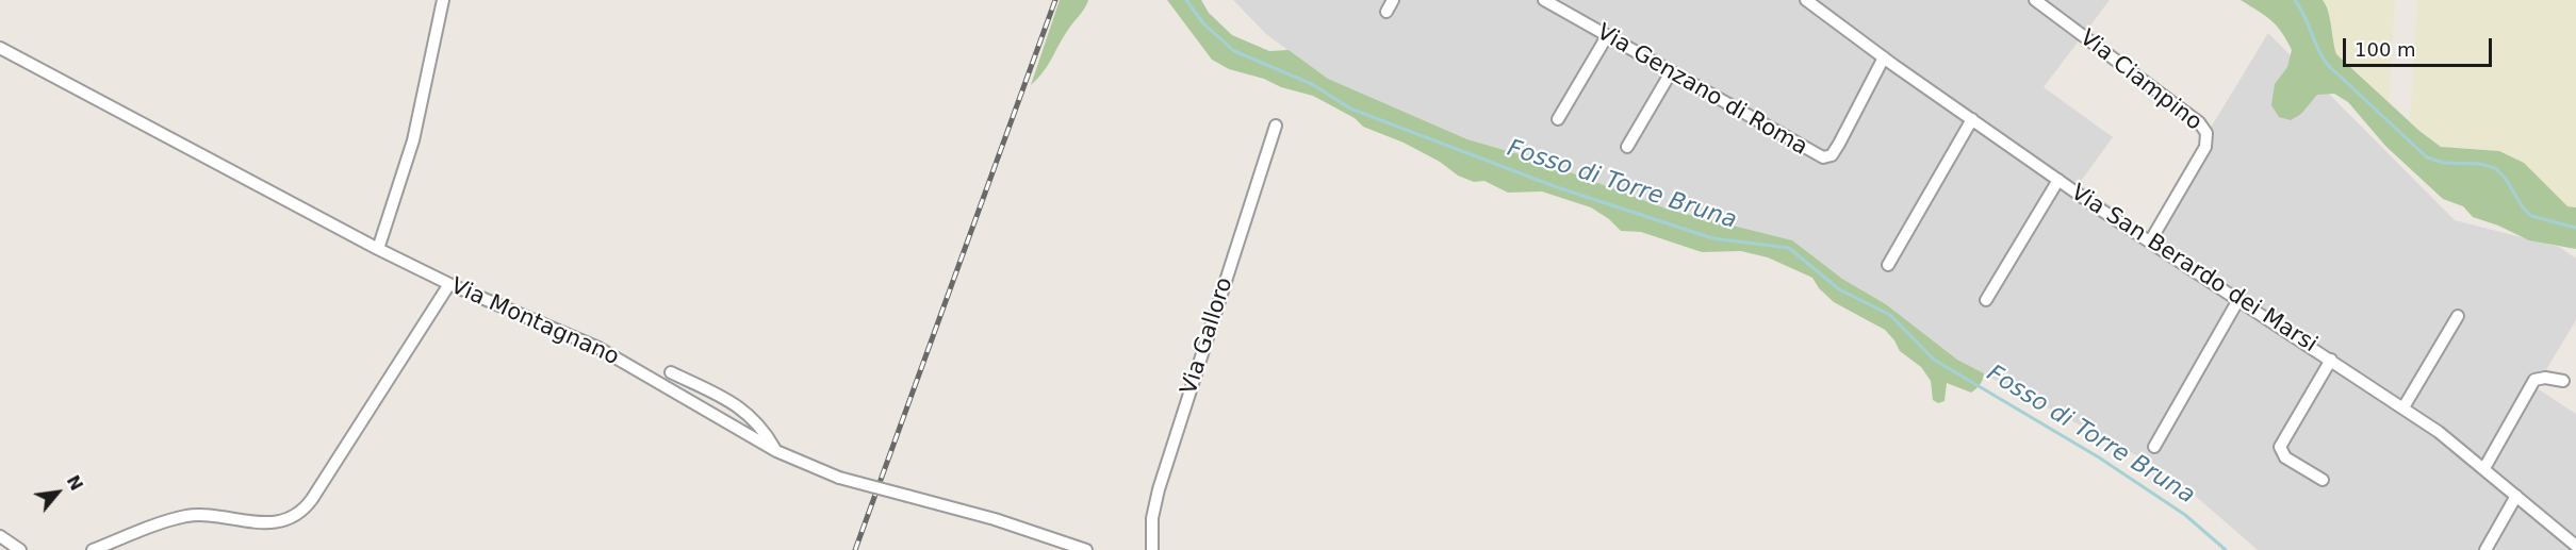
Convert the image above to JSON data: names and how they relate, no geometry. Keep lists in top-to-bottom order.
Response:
{
  "streets": {
    "street": [
      "Via Ciampino",
      "Via Genzano di Roma",
      "Via San Berardo dei Marsi",
      "Via Montagnano",
      "Via Galloro"
    ]
  },
  "crossings": [
    ["Via Ciampino", "Via San Berardo dei Marsi"],
    ["Via Genzano di Roma", "Via San Berardo dei Marsi"]
  ],
  "water": ["Fosso di Torre Bruna"],
  "scale_bar": "100 m",
  "north": "top right"
}
